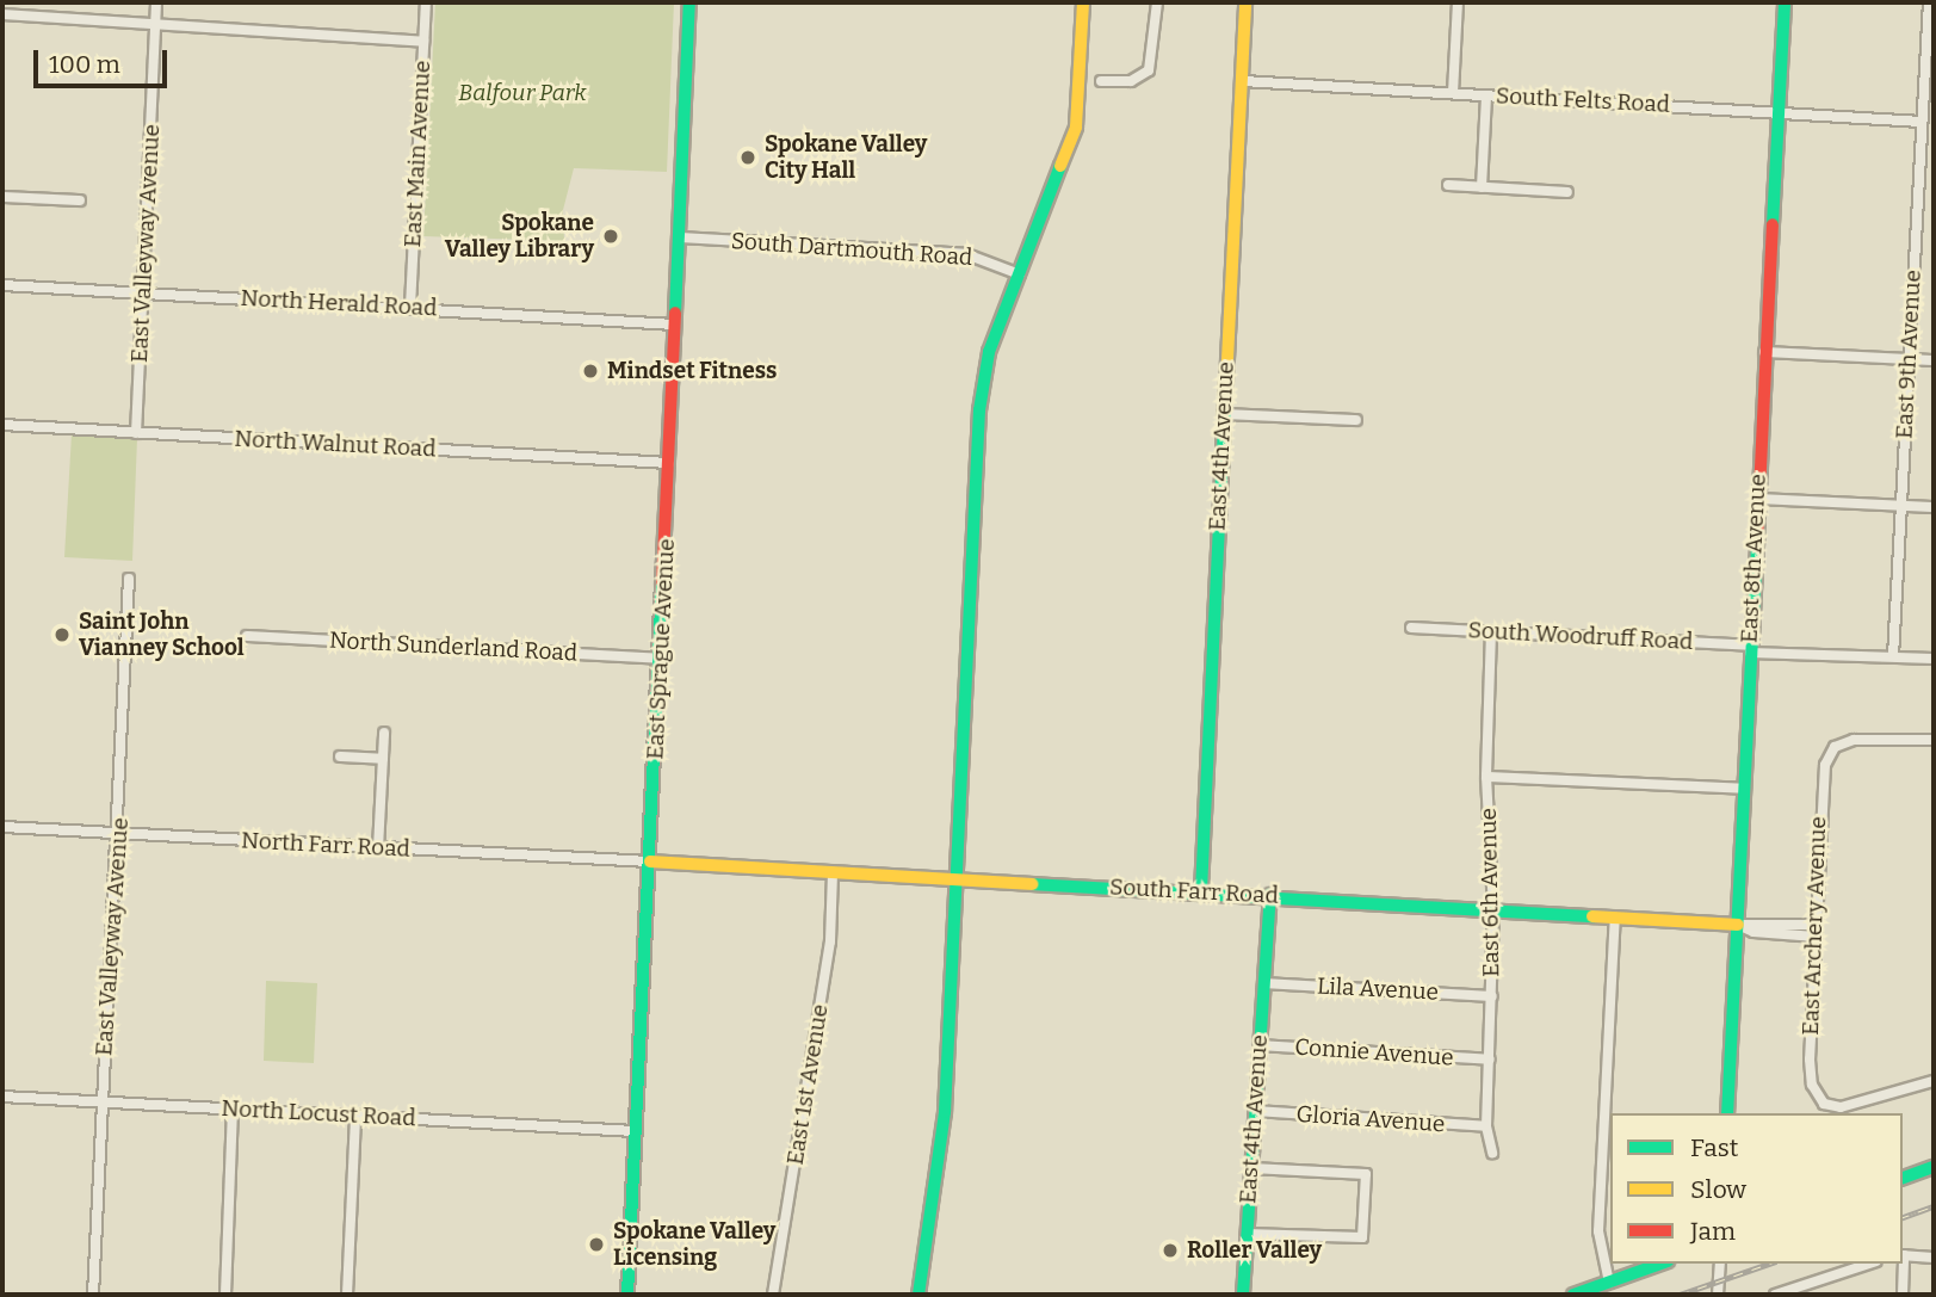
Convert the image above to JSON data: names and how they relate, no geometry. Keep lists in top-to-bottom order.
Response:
{
  "streets": {
    "street": [
      "South Felts Road",
      "East Main Avenue",
      "East Valleyway Avenue",
      "South Dartmouth Road",
      "North Herald Road",
      "East 9th Avenue",
      "North Walnut Road",
      "East 4th Avenue",
      "East 8th Avenue",
      "South Woodruff Road",
      "North Sunderland Road",
      "East Sprague Avenue",
      "North Farr Road",
      "South Farr Road",
      "East 6th Avenue",
      "East Archery Avenue",
      "Lila Avenue",
      "Connie Avenue",
      "East 1st Avenue",
      "North Locust Road",
      "Gloria Avenue"
    ]
  },
  "crossings": [
    ["South Felts Road", "East 9th Avenue"],
    ["South Felts Road", "East 4th Avenue"],
    ["South Felts Road", "East 8th Avenue"],
    ["East Main Avenue", "North Herald Road"],
    ["East Valleyway Avenue", "North Herald Road"],
    ["East Valleyway Avenue", "North Walnut Road"],
    ["East Valleyway Avenue", "North Farr Road"],
    ["East Valleyway Avenue", "North Locust Road"],
    ["South Dartmouth Road", "East Sprague Avenue"],
    ["North Herald Road", "East Sprague Avenue"],
    ["East 9th Avenue", "South Woodruff Road"],
    ["North Walnut Road", "East Sprague Avenue"],
    ["East 4th Avenue", "South Farr Road"],
    ["East 4th Avenue", "Lila Avenue"],
    ["East 4th Avenue", "Connie Avenue"],
    ["East 4th Avenue", "Gloria Avenue"],
    ["East 8th Avenue", "South Woodruff Road"],
    ["East 8th Avenue", "South Farr Road"],
    ["South Woodruff Road", "East 6th Avenue"],
    ["North Sunderland Road", "East Sprague Avenue"],
    ["East Sprague Avenue", "North Farr Road"],
    ["East Sprague Avenue", "South Farr Road"],
    ["East Sprague Avenue", "North Locust Road"],
    ["North Farr Road", "South Farr Road"],
    ["South Farr Road", "East 6th Avenue"],
    ["South Farr Road", "East Archery Avenue"],
    ["South Farr Road", "East 1st Avenue"],
    ["East 6th Avenue", "Lila Avenue"],
    ["East 6th Avenue", "Connie Avenue"],
    ["East 6th Avenue", "Gloria Avenue"]
  ],
  "parks": ["Balfour Park"],
  "places": [
    "Spokane Valley City Hall",
    "Spokane Valley Library",
    "Mindset Fitness",
    "Saint John Vianney School",
    "Spokane Valley Licensing",
    "Roller Valley"
  ],
  "legend": ["Fast", "Slow", "Jam"],
  "scale_bar": "100 m"
}
